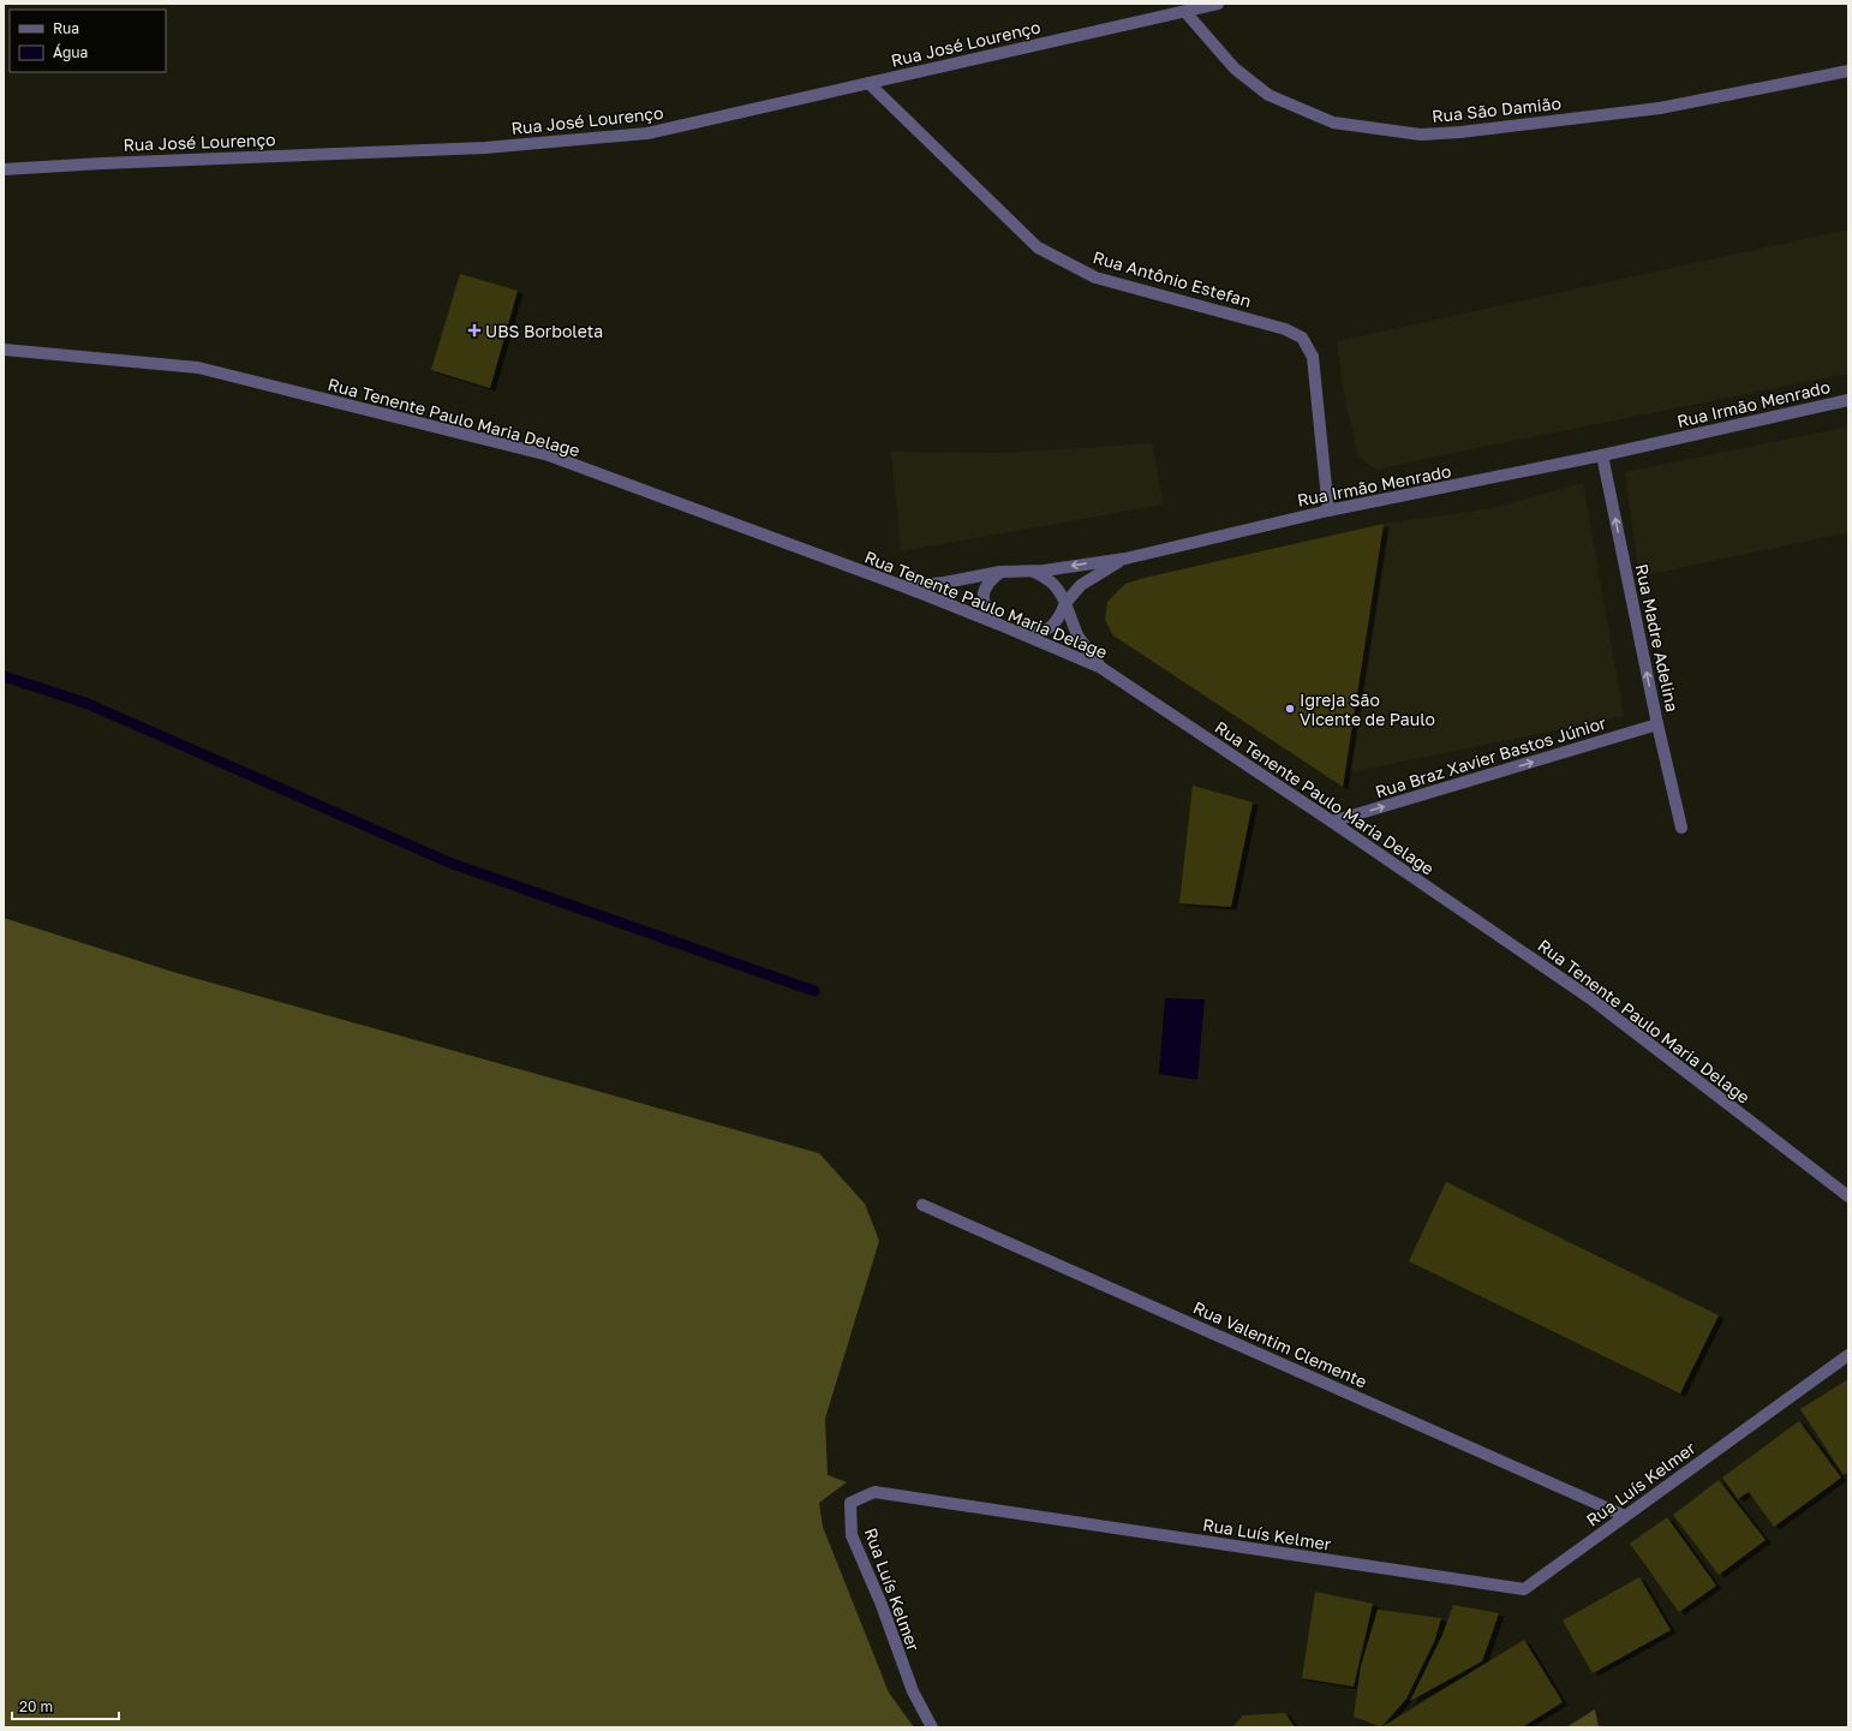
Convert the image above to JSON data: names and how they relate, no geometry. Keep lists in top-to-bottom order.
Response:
{
  "streets": {
    "street": [
      "Rua José Lourenço",
      "Rua São Damião",
      "Rua Antônio Estefan",
      "Rua Irmão Menrado",
      "Rua Tenente Paulo Maria Delage",
      "Rua Madre Adelina",
      "Rua Braz Xavier Bastos Júnior",
      "Rua Valentim Clemente",
      "Rua Luís Kelmer"
    ]
  },
  "crossings": [
    ["Rua José Lourenço", "Rua São Damião"],
    ["Rua José Lourenço", "Rua Antônio Estefan"],
    ["Rua Antônio Estefan", "Rua Irmão Menrado"],
    ["Rua Irmão Menrado", "Rua Tenente Paulo Maria Delage"],
    ["Rua Irmão Menrado", "Rua Madre Adelina"],
    ["Rua Tenente Paulo Maria Delage", "Rua Braz Xavier Bastos Júnior"],
    ["Rua Madre Adelina", "Rua Braz Xavier Bastos Júnior"],
    ["Rua Valentim Clemente", "Rua Luís Kelmer"]
  ],
  "one_way": ["Rua Madre Adelina", "Rua Braz Xavier Bastos Júnior"],
  "places": {
    "health": ["UBS Borboleta"],
    "other": ["Igreja São Vicente de Paulo"]
  },
  "legend": ["Rua", "Água"],
  "scale_bar": "20 m"
}
